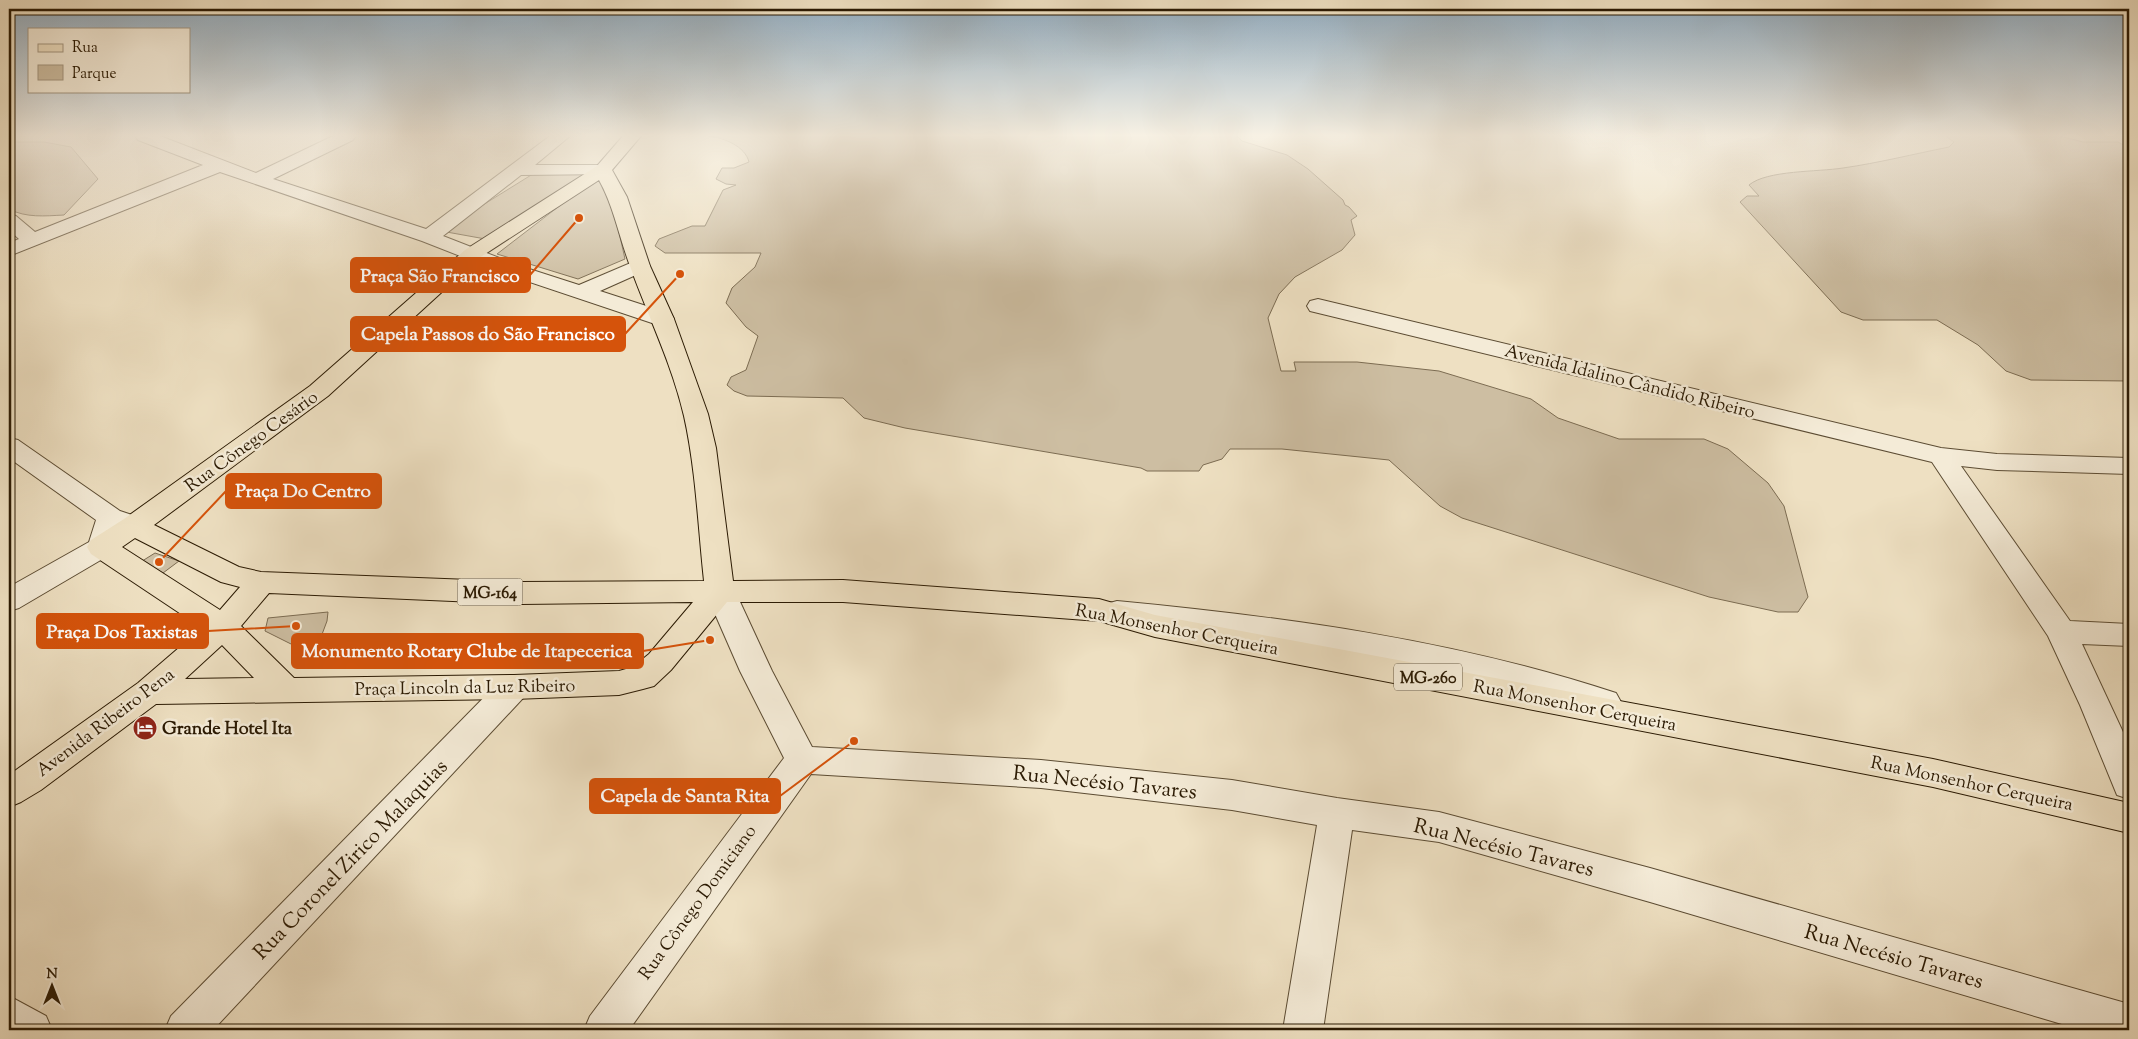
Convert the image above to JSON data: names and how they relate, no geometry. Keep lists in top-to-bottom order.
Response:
{
  "streets": {
    "main road": [
      "Rua Cônego Cesário",
      "MG-164",
      "Rua Monsenhor Cerqueira",
      "MG-260",
      "Praça Lincoln da Luz Ribeiro",
      "Avenida Ribeiro Pena"
    ],
    "street": [
      "Avenida Idalino Cândido Ribeiro",
      "Rua Necésio Tavares",
      "Rua Coronel Zirico Malaquias",
      "Rua Cônego Domiciano"
    ]
  },
  "crossings": [
    ["Rua Cônego Cesário", "MG-164"],
    ["MG-164", "Rua Monsenhor Cerqueira"],
    ["MG-164", "Praça Lincoln da Luz Ribeiro"],
    ["MG-164", "Avenida Ribeiro Pena"],
    ["Rua Monsenhor Cerqueira", "Praça Lincoln da Luz Ribeiro"],
    ["Praça Lincoln da Luz Ribeiro", "Avenida Ribeiro Pena"],
    ["Praça Lincoln da Luz Ribeiro", "Rua Coronel Zirico Malaquias"],
    ["Rua Necésio Tavares", "Rua Cônego Domiciano"]
  ],
  "places": {
    "other": [
      "Praça São Francisco",
      "Capela Passos do São Francisco",
      "Praça Do Centro",
      "Praça Dos Taxistas",
      "Monumento Rotary Clube de Itapecerica",
      "Capela de Santa Rita"
    ],
    "hotel": ["Grande Hotel Ita"]
  },
  "legend": ["Rua", "Parque"],
  "north": "top"
}
